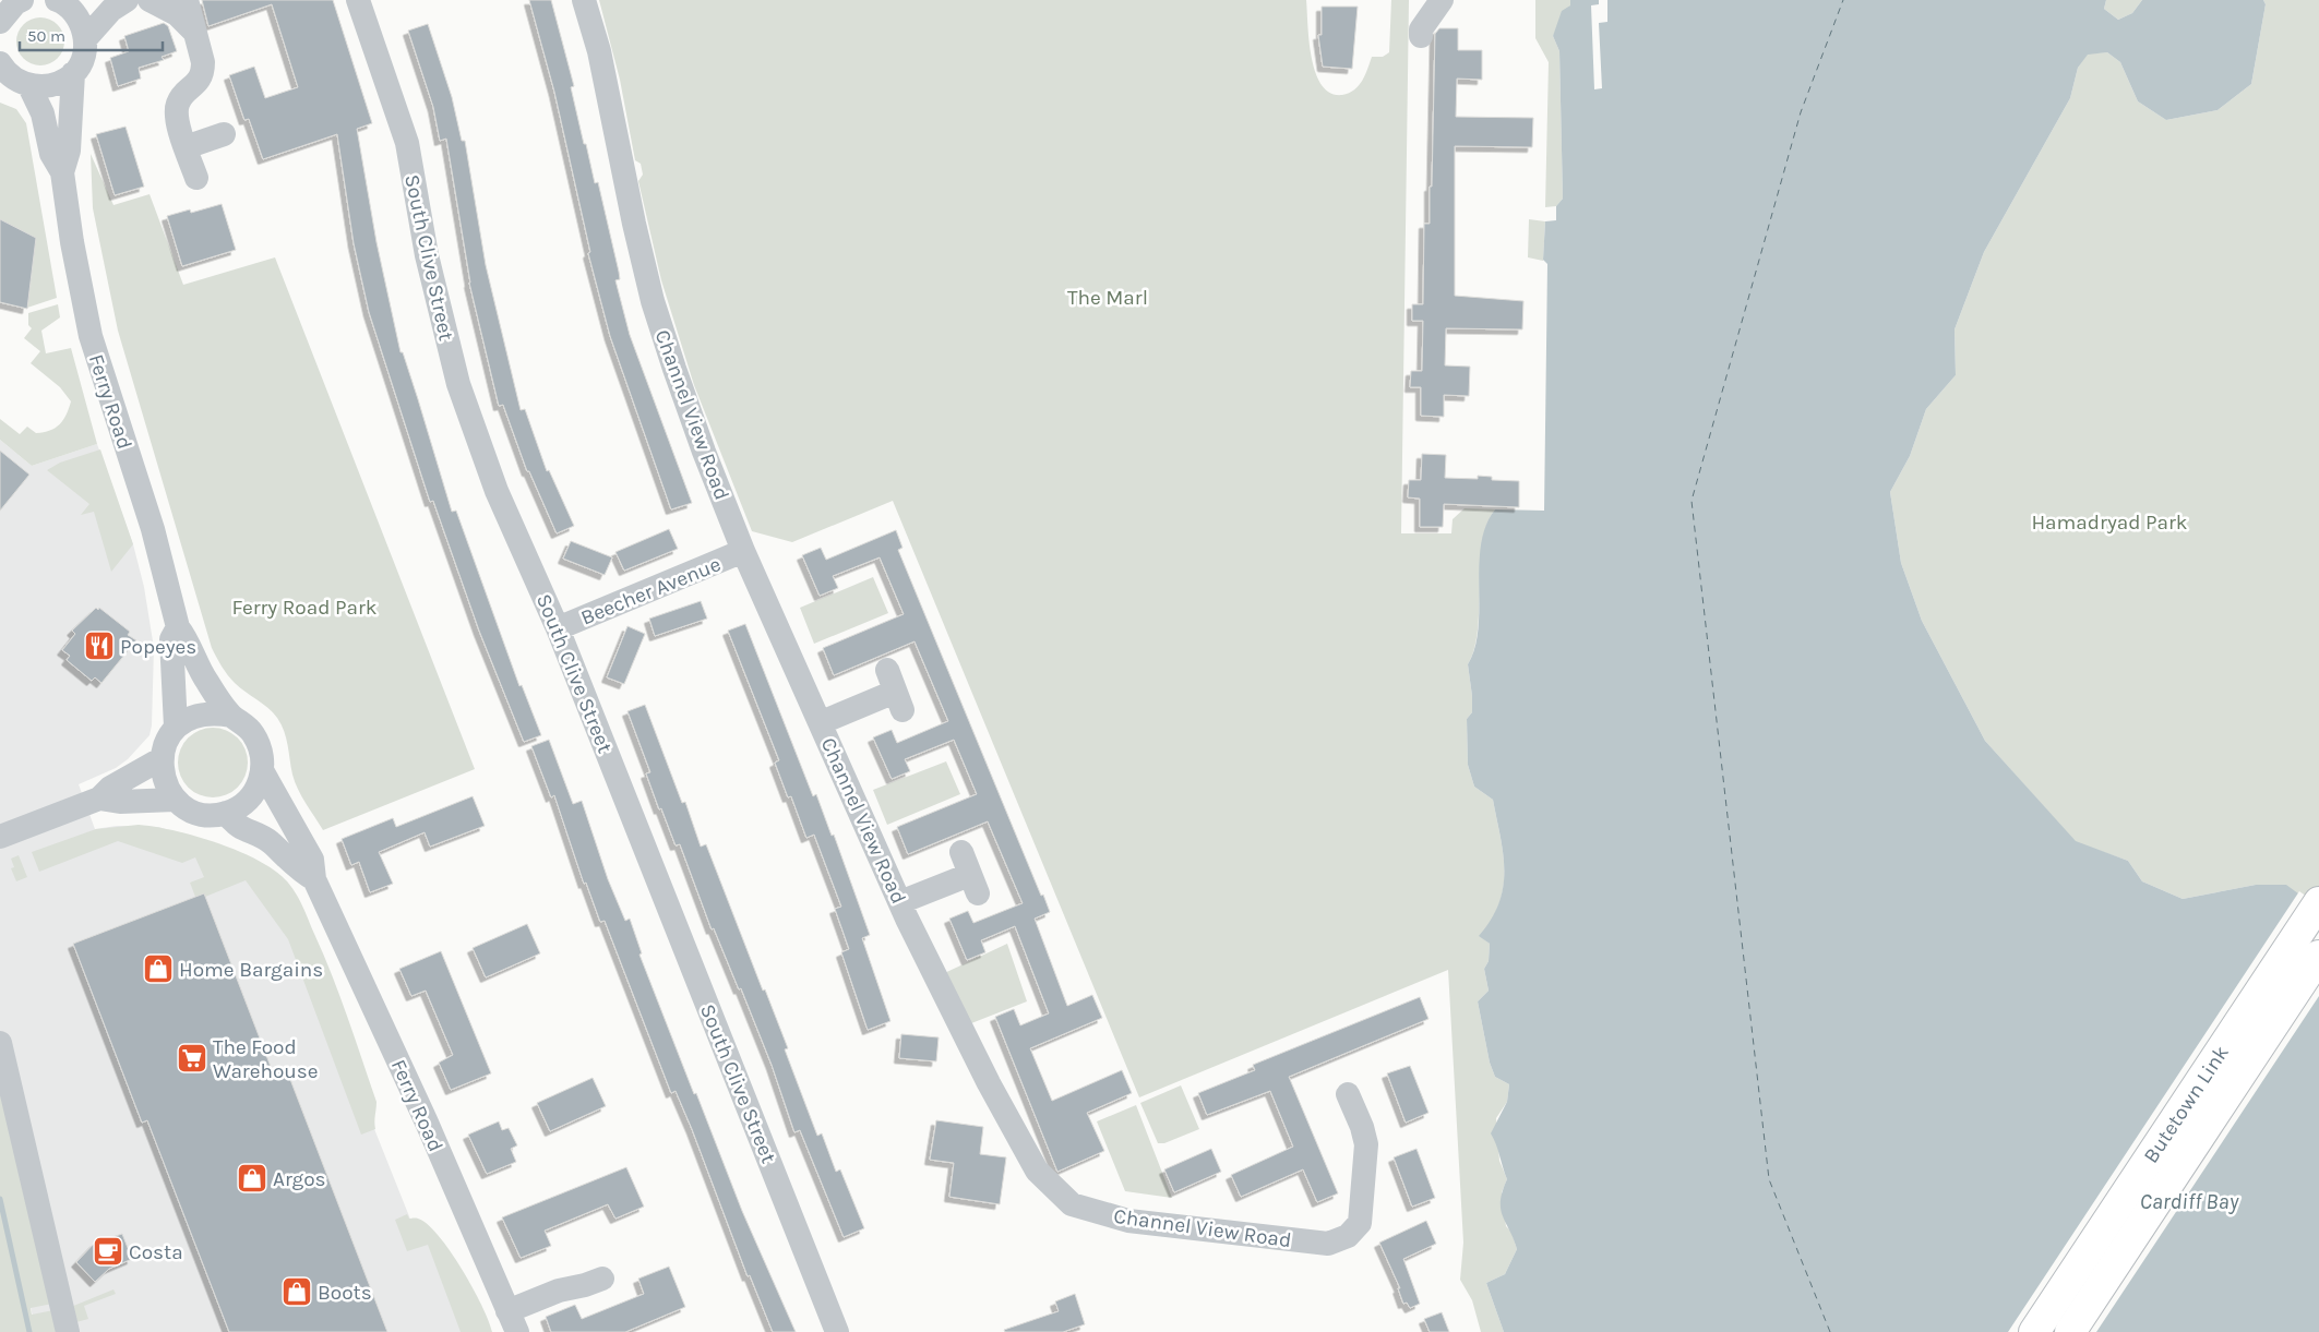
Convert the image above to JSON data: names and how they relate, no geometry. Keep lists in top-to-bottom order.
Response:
{
  "streets": {
    "main road": ["Butetown Link"],
    "street": [
      "South Clive Street",
      "Ferry Road",
      "Channel View Road",
      "Beecher Avenue"
    ]
  },
  "crossings": [
    ["South Clive Street", "Beecher Avenue"],
    ["Channel View Road", "Beecher Avenue"]
  ],
  "water": ["Cardiff Bay"],
  "parks": ["The Marl", "Hamadryad Park", "Ferry Road Park"],
  "places": {
    "restaurant": ["Popeyes"],
    "shop": ["Home Bargains", "Argos", "Boots"],
    "supermarket": ["The Food Warehouse"],
    "cafe": ["Costa"]
  },
  "scale_bar": "50 m"
}
